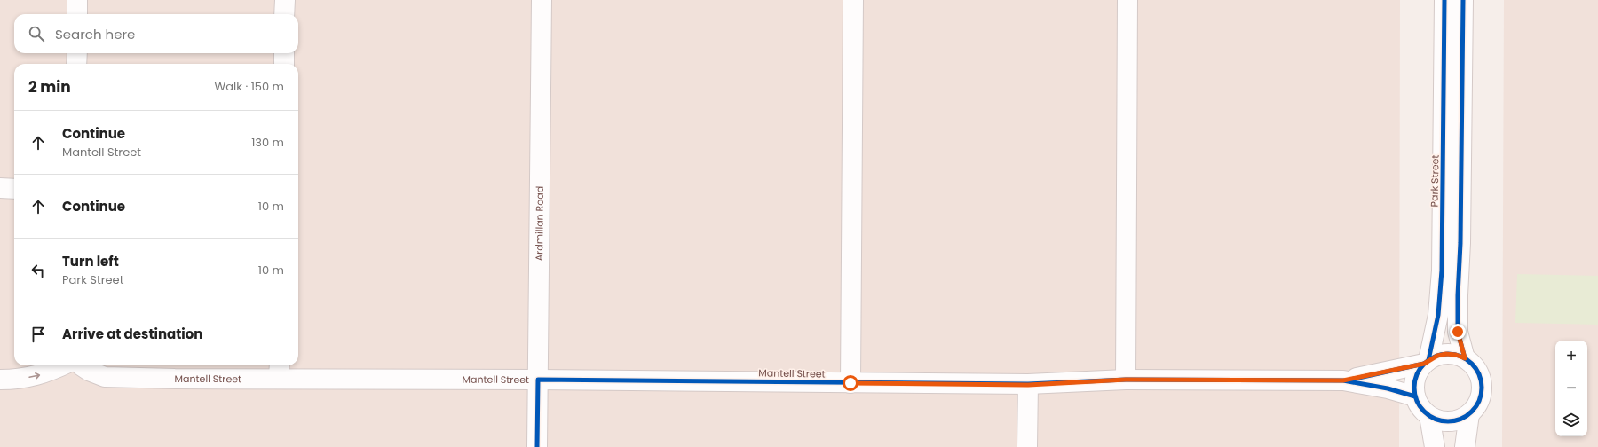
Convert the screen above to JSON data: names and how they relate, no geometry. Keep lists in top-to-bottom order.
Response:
{
  "streets": {
    "street": ["Park Street", "Ardmillan Road", "Mantell Street"]
  },
  "crossings": [
    ["Park Street", "Mantell Street"],
    ["Ardmillan Road", "Mantell Street"]
  ],
  "page": {
    "search": "Search here",
    "heading": ["2 min", "Walk · 150 m"],
    "list": [
      ["Continue", "Mantell Street", "130 m"],
      ["Continue", "10 m"],
      ["Turn left", "Park Street", "10 m"],
      "Arrive at destination"
    ],
    "map_buttons": ["+", "−"]
  }
}
